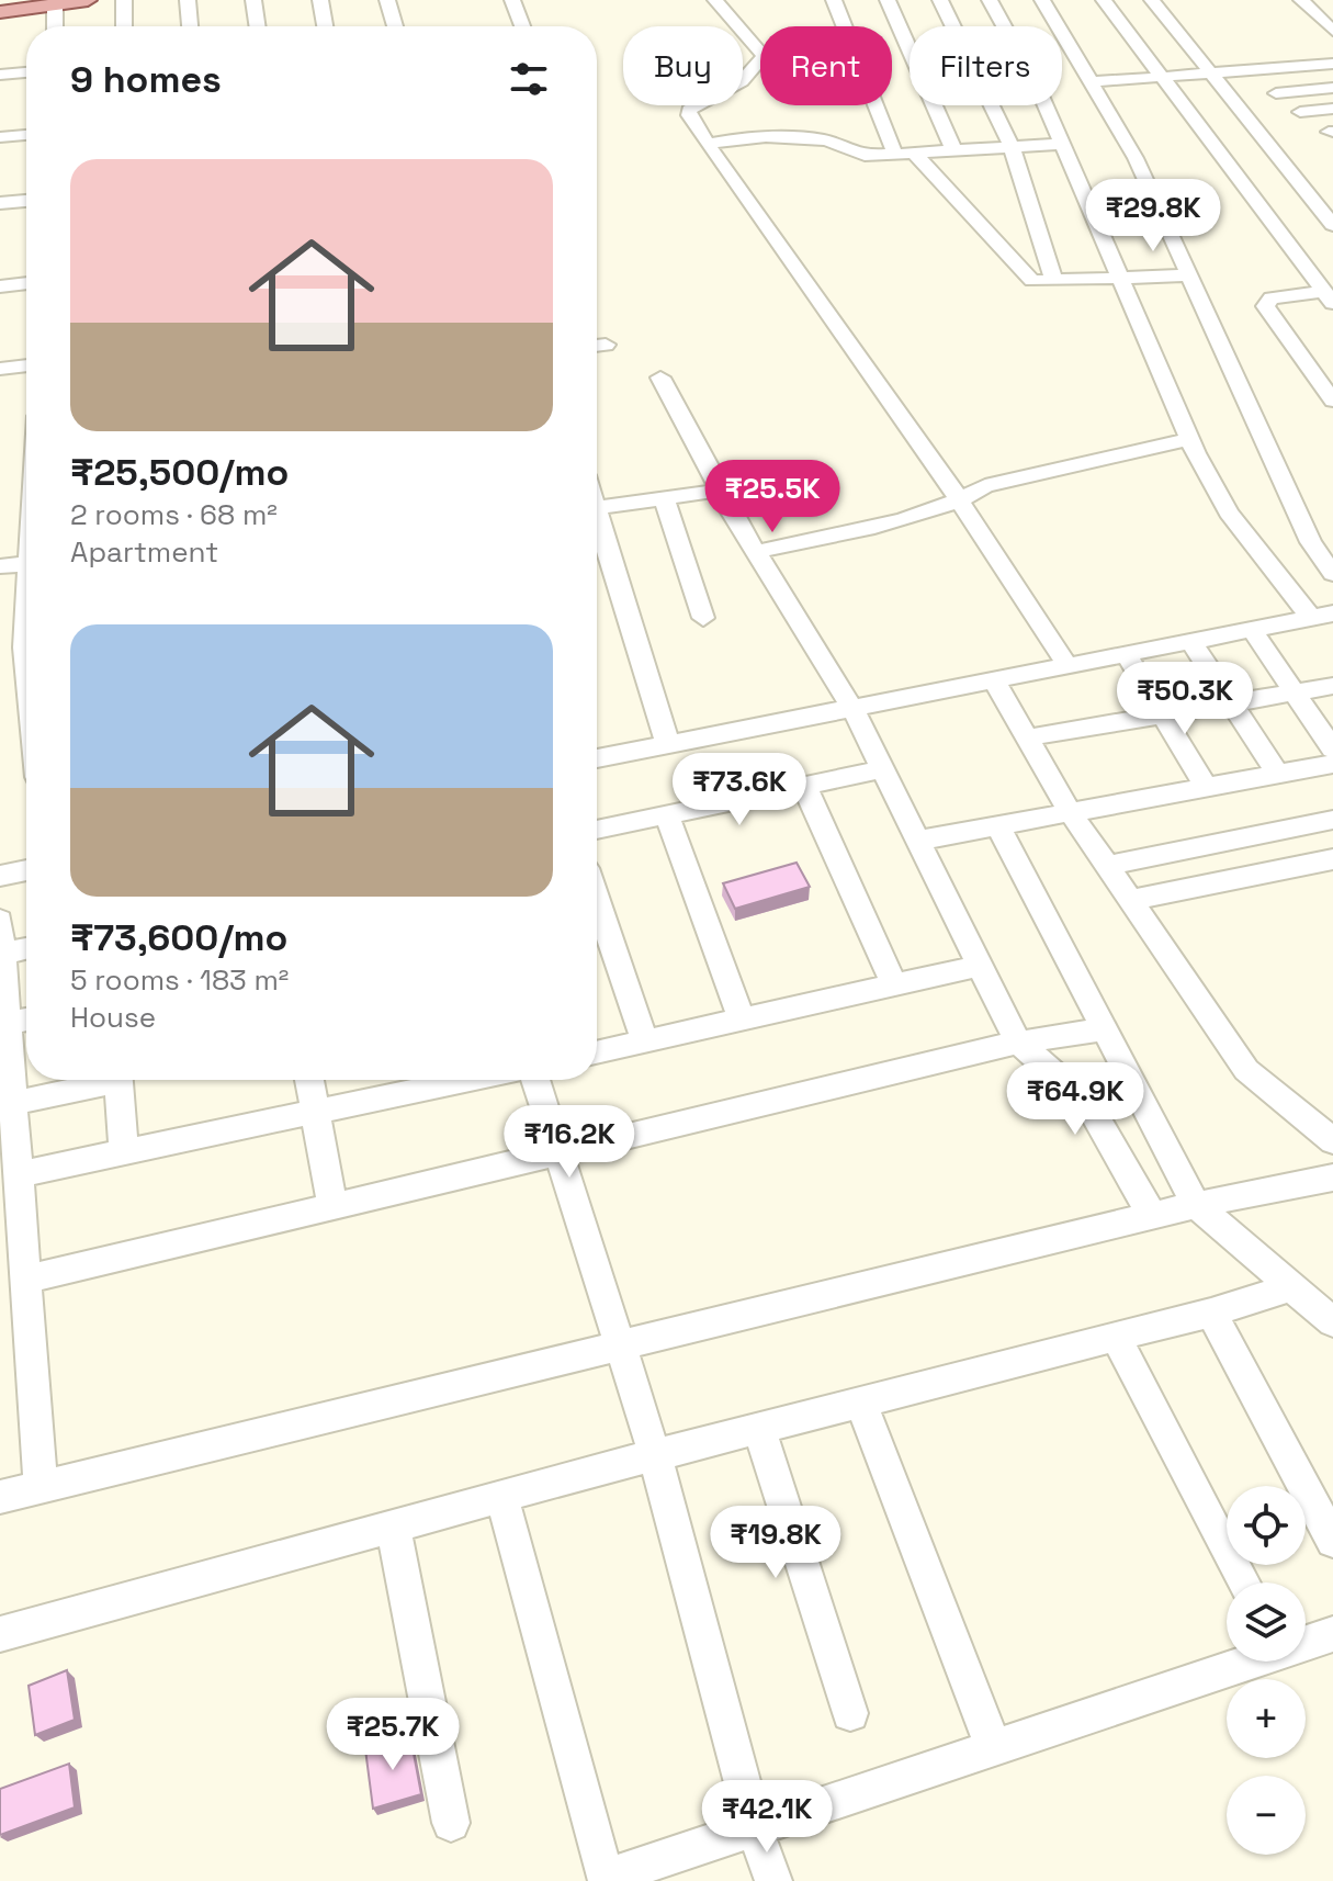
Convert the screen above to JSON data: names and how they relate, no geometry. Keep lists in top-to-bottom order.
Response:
{
  "page": {
    "chip": ["Buy", "Rent", "Filters"],
    "heading": "9 homes",
    "list": [
      {
        "name": "₹25,500/mo",
        "note": "2 rooms · 68 m² · Apartment"
      },
      {
        "name": "₹73,600/mo",
        "note": "5 rooms · 183 m² · House"
      }
    ],
    "price": [
      "₹29.8K",
      "₹25.5K",
      "₹50.3K",
      "₹73.6K",
      "₹64.9K",
      "₹16.2K",
      "₹19.8K",
      "₹25.7K",
      "₹42.1K"
    ],
    "map_buttons": ["+", "−"]
  }
}
